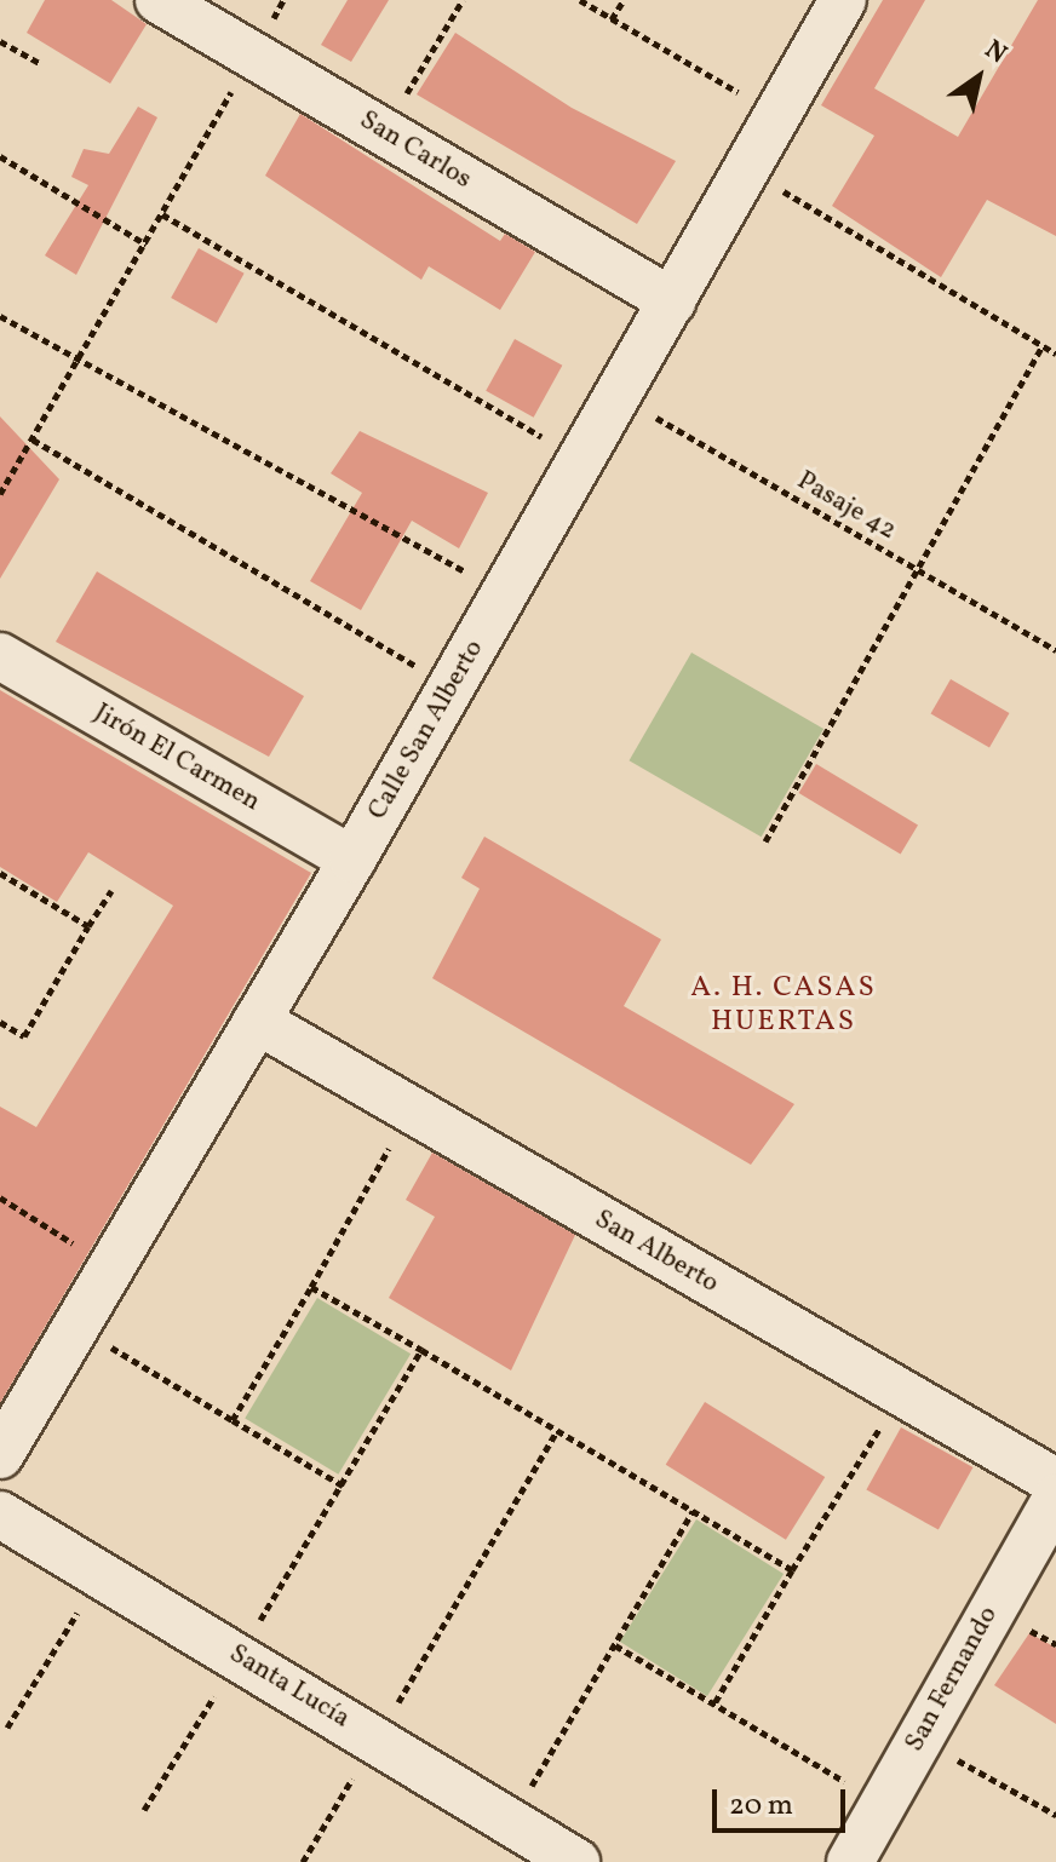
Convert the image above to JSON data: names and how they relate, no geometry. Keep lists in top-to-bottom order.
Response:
{
  "streets": {
    "street": [
      "San Carlos",
      "Calle San Alberto",
      "Jirón El Carmen",
      "San Alberto",
      "San Fernando",
      "Santa Lucía"
    ],
    "path": ["Pasaje 42"]
  },
  "crossings": [
    ["San Carlos", "Calle San Alberto"],
    ["Pasaje 42", "Calle San Alberto"],
    ["Calle San Alberto", "Jirón El Carmen"],
    ["Calle San Alberto", "San Alberto"]
  ],
  "districts": ["A. H. CASAS HUERTAS"],
  "scale_bar": "20 m",
  "north": "top right"
}
